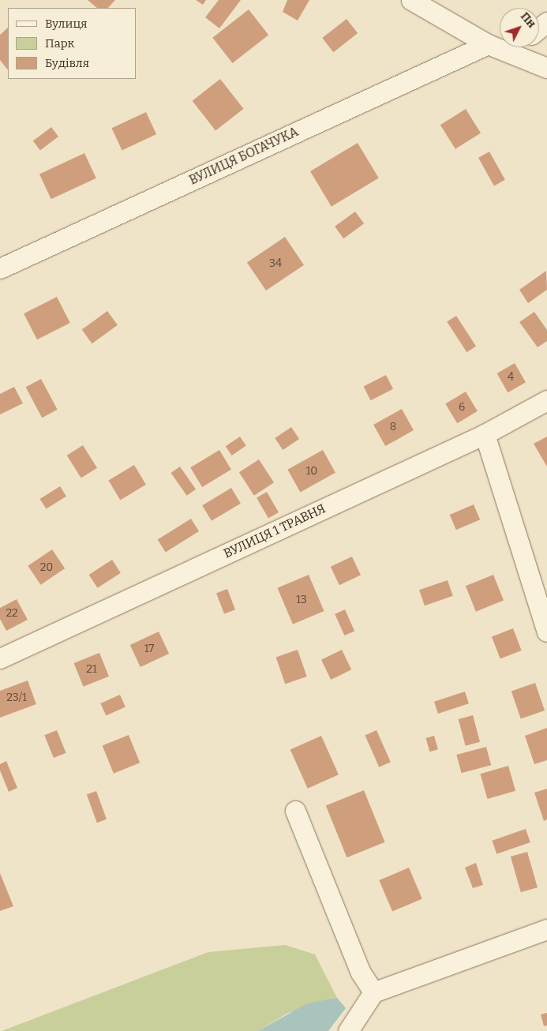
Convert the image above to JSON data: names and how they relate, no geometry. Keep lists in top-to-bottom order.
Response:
{
  "streets": {
    "street": ["ВУЛИЦЯ БОГАЧУКА", "ВУЛИЦЯ 1 ТРАВНЯ"]
  },
  "house_numbers": [
    "34",
    "4",
    "6",
    "8",
    "10",
    "20",
    "13",
    "22",
    "17",
    "21",
    "23/1"
  ],
  "legend": ["Вулиця", "Парк", "Будівля"],
  "north": "top right"
}
